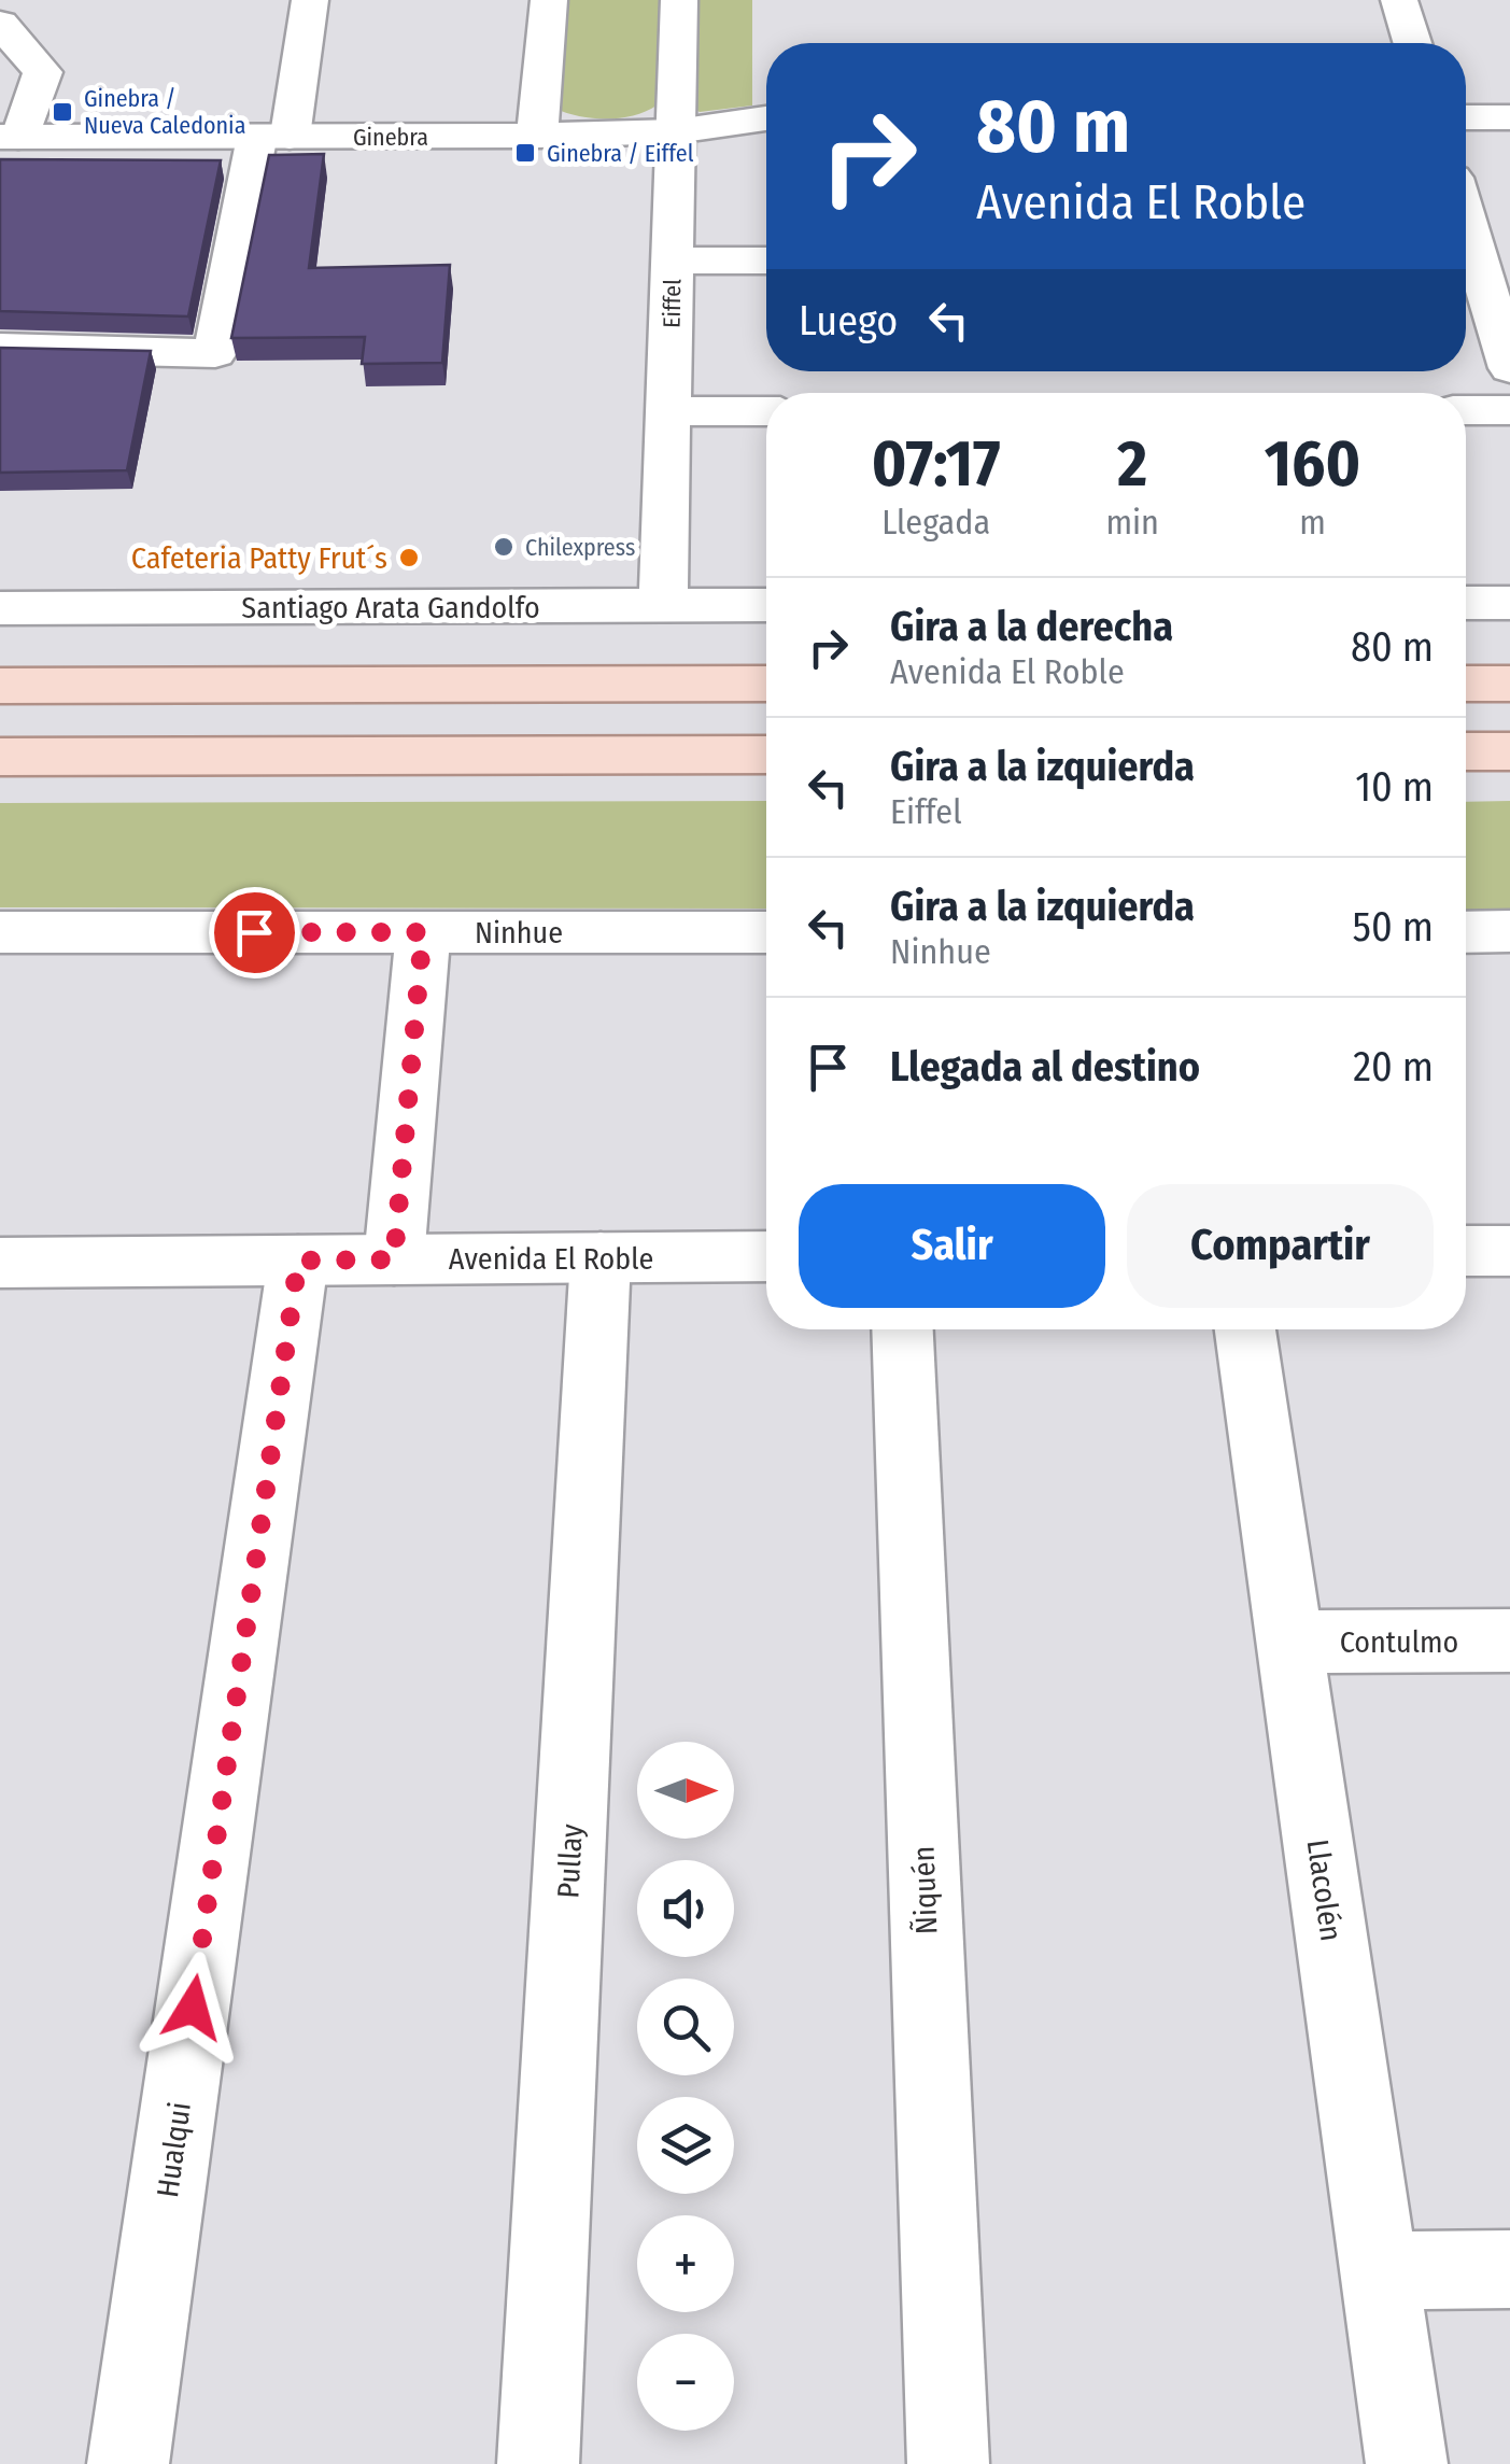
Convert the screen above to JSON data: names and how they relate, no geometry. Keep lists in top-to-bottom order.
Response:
{
  "streets": {
    "street": [
      "Ginebra",
      "Eiffel",
      "Santiago Arata Gandolfo",
      "Ninhue",
      "Avenida El Roble",
      "Contulmo",
      "Pullay",
      "Ñiquén",
      "Llacolén",
      "Hualqui"
    ]
  },
  "crossings": [
    ["Ginebra", "Eiffel"],
    ["Eiffel", "Santiago Arata Gandolfo"],
    ["Avenida El Roble", "Pullay"],
    ["Avenida El Roble", "Hualqui"],
    ["Contulmo", "Llacolén"]
  ],
  "places": {
    "transit": ["Ginebra / Nueva Caledonia", "Ginebra / Eiffel"],
    "other": ["Chilexpress", "Cafeteria Patty Frut´s"]
  },
  "north": "right",
  "page": {
    "turn": ["80 m", "Avenida El Roble"],
    "then": "Luego",
    "eta": [
      "07:17",
      "Llegada",
      "2",
      "min",
      "160",
      "m"
    ],
    "list": [
      {
        "name": "Gira a la derecha",
        "note": "Avenida El Roble",
        "value": "80 m"
      },
      {
        "name": "Gira a la izquierda",
        "note": "Eiffel",
        "value": "10 m"
      },
      {
        "name": "Gira a la izquierda",
        "note": "Ninhue",
        "value": "50 m"
      },
      {
        "name": "Llegada al destino",
        "value": "20 m"
      }
    ],
    "buttons": ["Salir", "Compartir"],
    "map_buttons": ["+", "−"]
  }
}
